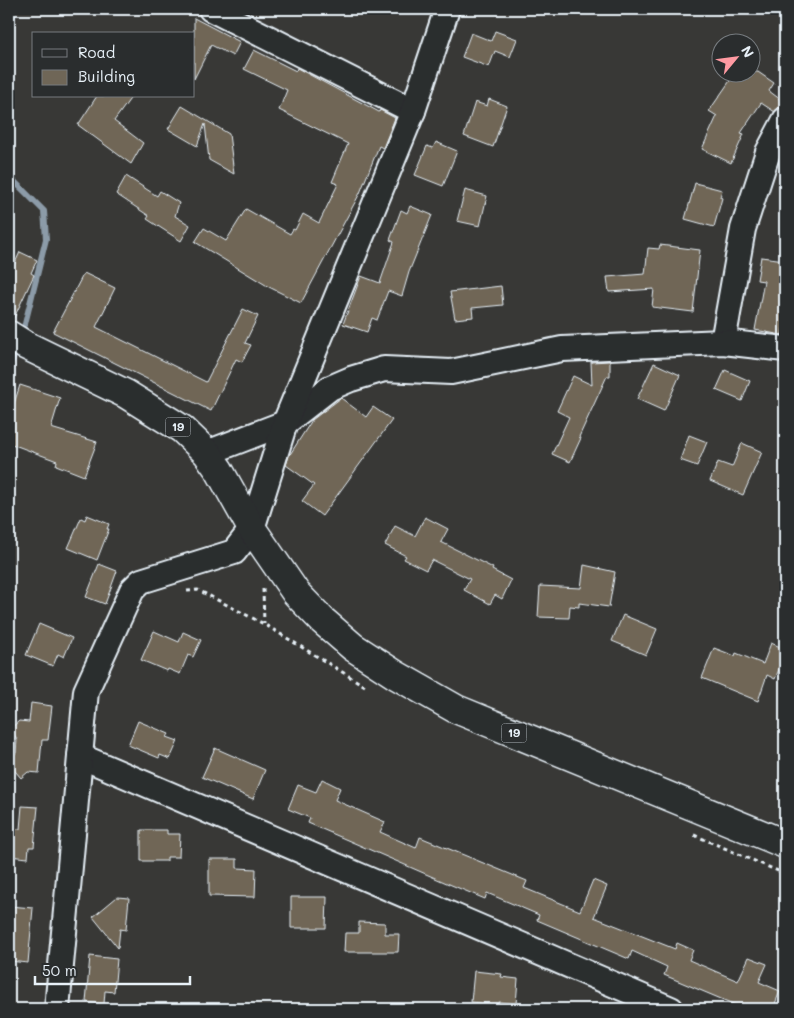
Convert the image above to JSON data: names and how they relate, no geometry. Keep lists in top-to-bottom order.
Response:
{
  "streets": {
    "main road": ["19"]
  },
  "legend": ["Road", "Building"],
  "scale_bar": "50 m",
  "north": "top right"
}
